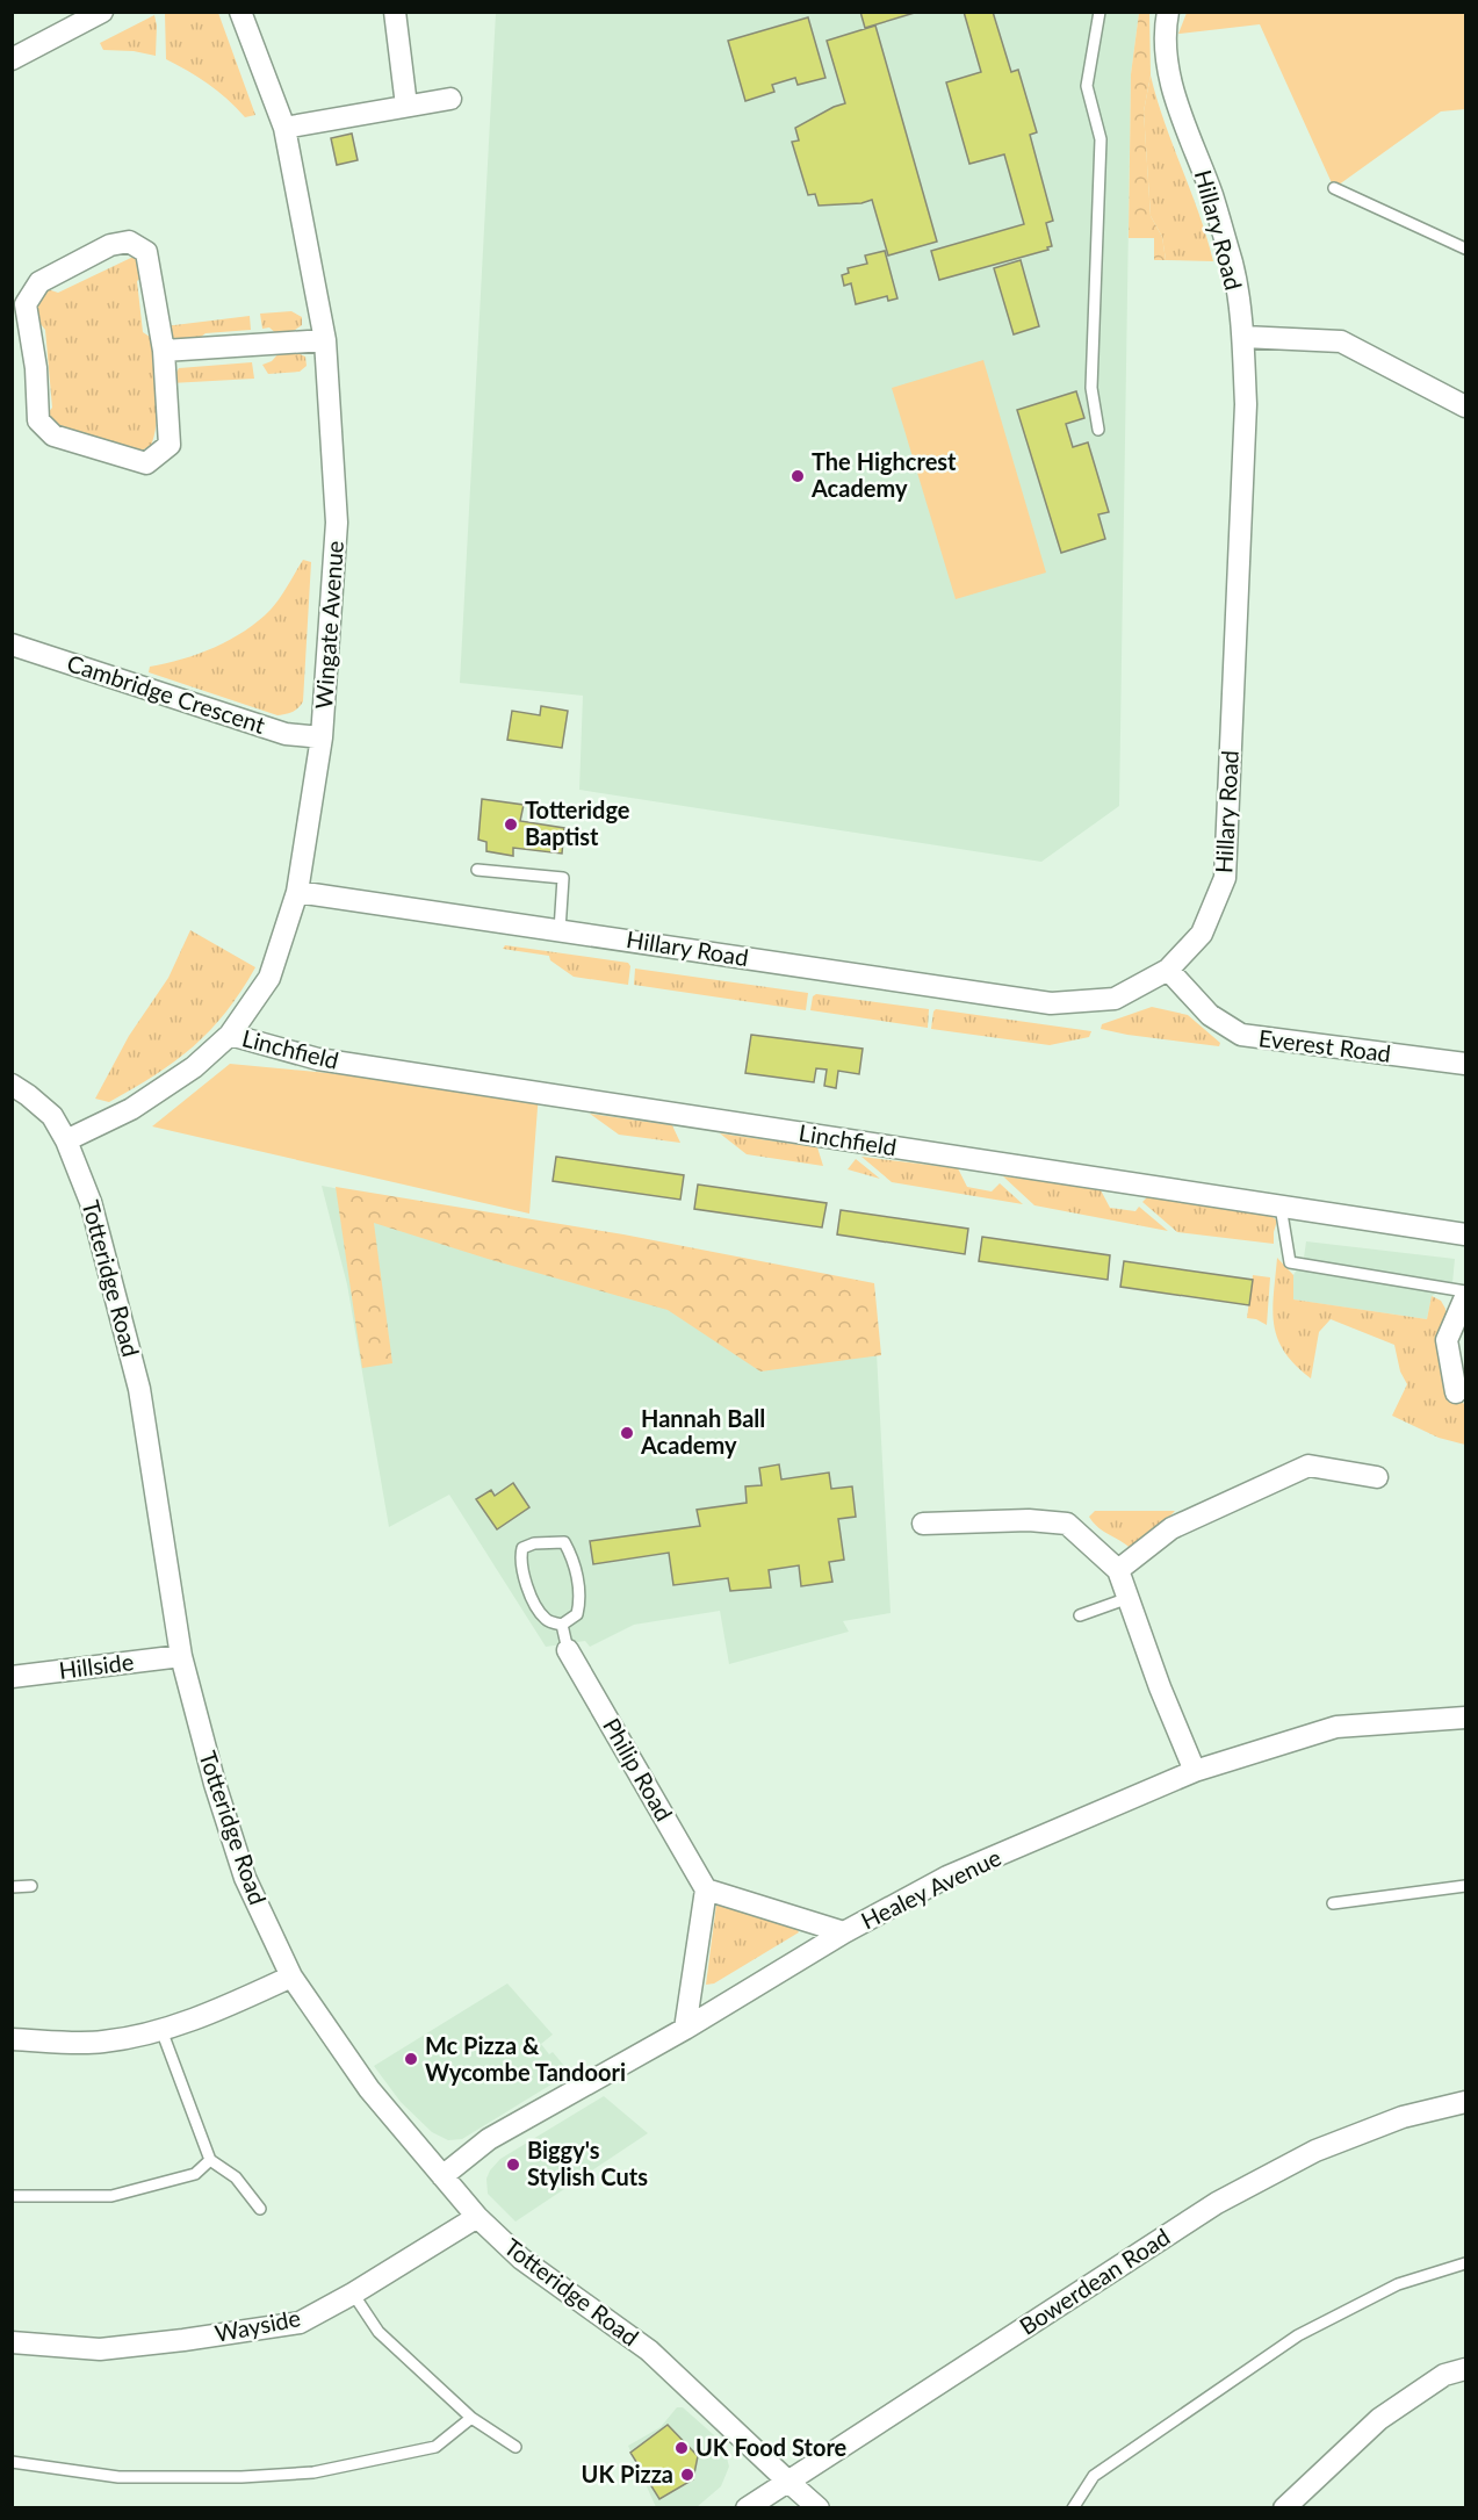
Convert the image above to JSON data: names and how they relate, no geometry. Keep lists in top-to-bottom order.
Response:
{
  "streets": {
    "street": [
      "Hillary Road",
      "Wingate Avenue",
      "Cambridge Crescent",
      "Everest Road",
      "Linchfield",
      "Totteridge Road",
      "Hillside",
      "Philip Road",
      "Healey Avenue",
      "Bowerdean Road",
      "Wayside"
    ]
  },
  "crossings": [
    ["Hillary Road", "Wingate Avenue"],
    ["Hillary Road", "Everest Road"],
    ["Wingate Avenue", "Cambridge Crescent"],
    ["Wingate Avenue", "Linchfield"],
    ["Wingate Avenue", "Totteridge Road"],
    ["Totteridge Road", "Hillside"],
    ["Totteridge Road", "Healey Avenue"],
    ["Totteridge Road", "Bowerdean Road"],
    ["Totteridge Road", "Wayside"]
  ],
  "places": [
    "The Highcrest Academy",
    "Totteridge Baptist",
    "Hannah Ball Academy",
    "Mc Pizza & Wycombe Tandoori",
    "Biggy's Stylish Cuts",
    "UK Food Store",
    "UK Pizza"
  ]
}
